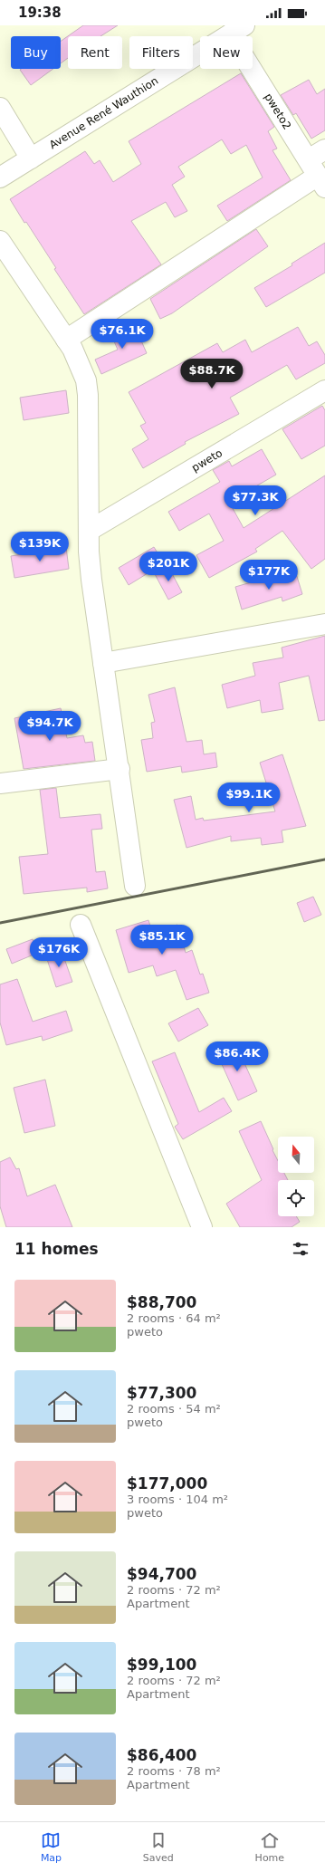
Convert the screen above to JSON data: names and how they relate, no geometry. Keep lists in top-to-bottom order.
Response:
{
  "streets": {
    "street": ["pweto2", "Avenue René Wauthion", "pweto"]
  },
  "crossings": [
    ["pweto2", "Avenue René Wauthion"]
  ],
  "north": "top",
  "page": {
    "status": "19:38",
    "chip": [
      "Buy",
      "Rent",
      "Filters",
      "New"
    ],
    "price": [
      "$76.1K",
      "$88.7K",
      "$77.3K",
      "$139K",
      "$201K",
      "$177K",
      "$94.7K",
      "$99.1K",
      "$85.1K",
      "$176K",
      "$86.4K"
    ],
    "heading": "11 homes",
    "list": [
      {
        "name": "$88,700",
        "note": "2 rooms · 64 m² · pweto"
      },
      {
        "name": "$77,300",
        "note": "2 rooms · 54 m² · pweto"
      },
      {
        "name": "$177,000",
        "note": "3 rooms · 104 m² · pweto"
      },
      {
        "name": "$94,700",
        "note": "2 rooms · 72 m² · Apartment"
      },
      {
        "name": "$99,100",
        "note": "2 rooms · 72 m² · Apartment"
      },
      {
        "name": "$86,400",
        "note": "2 rooms · 78 m² · Apartment"
      }
    ],
    "tabs": ["Map", "Saved", "Home"]
  }
}
